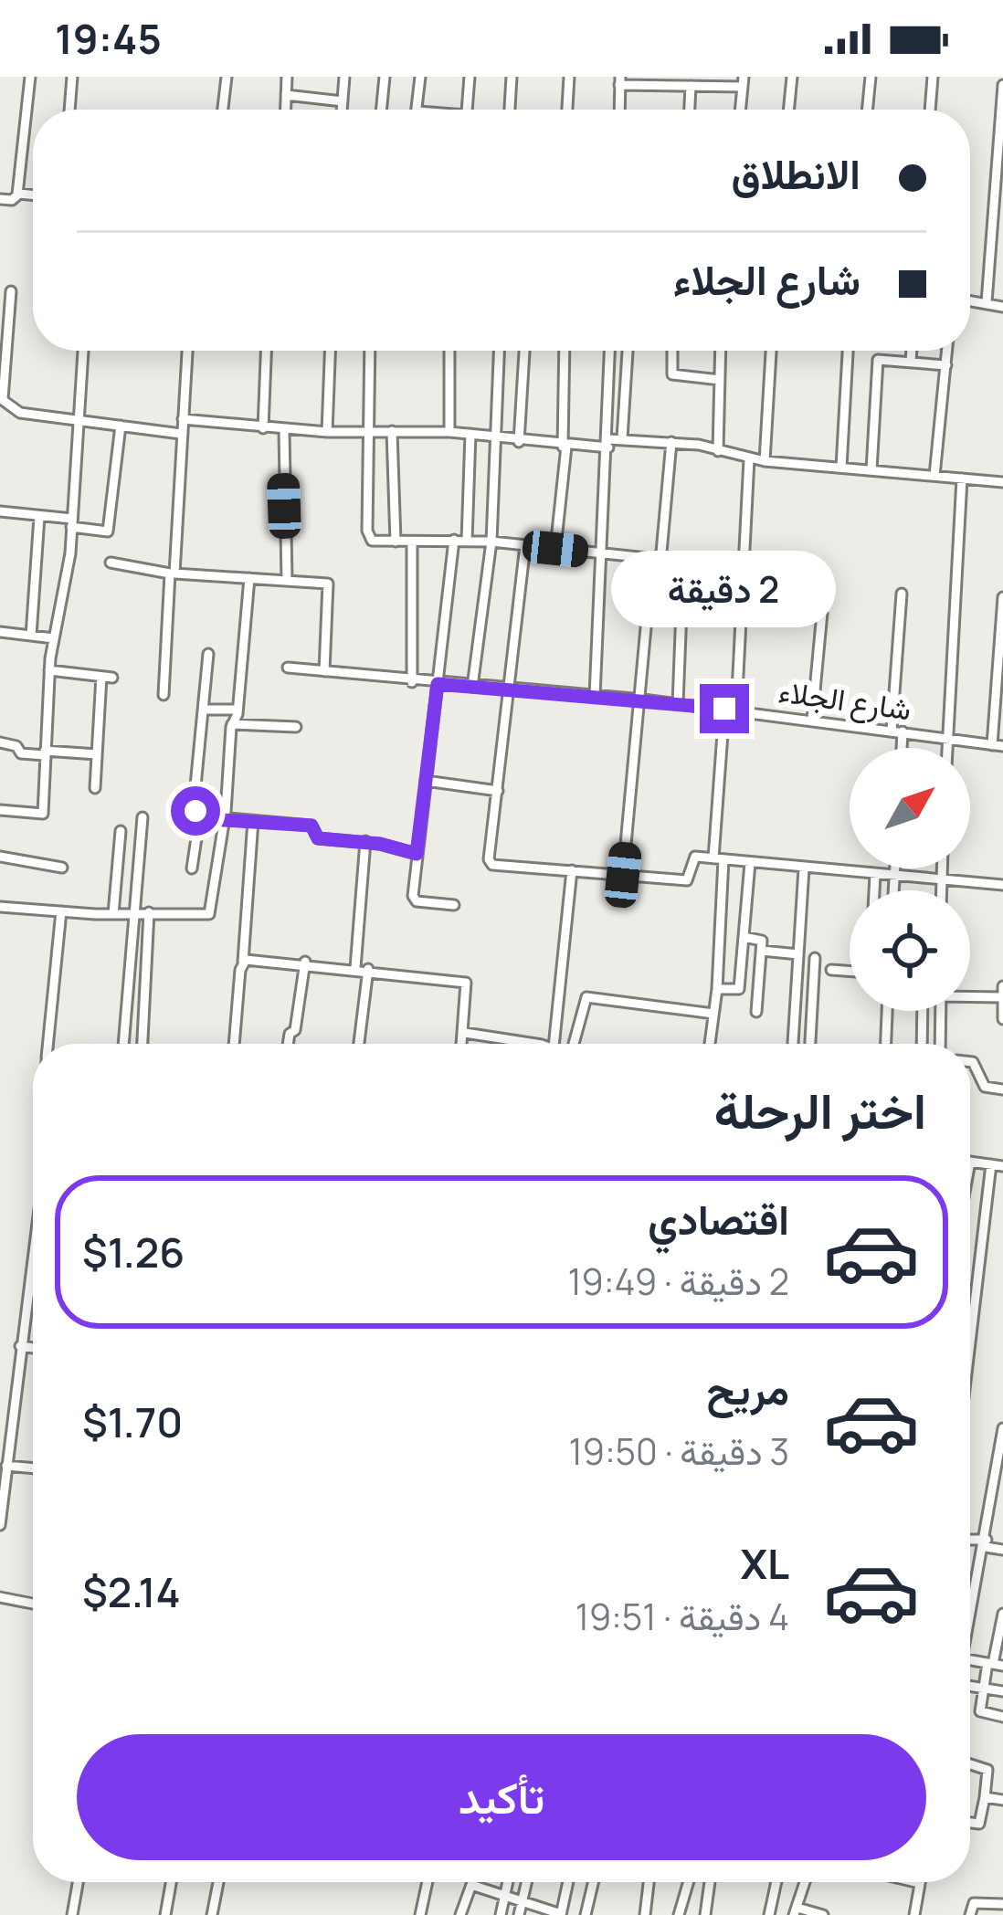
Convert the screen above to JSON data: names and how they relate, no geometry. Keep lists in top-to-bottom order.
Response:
{
  "streets": {
    "street": ["شارع الجلاء"]
  },
  "north": "top right",
  "page": {
    "status": "19:45",
    "banner": ["الانطلاق", "شارع الجلاء"],
    "bubble": "2 دقيقة",
    "heading": "اختر الرحلة",
    "list": [
      {
        "name": "اقتصادي",
        "note": "2 دقيقة · 19:49",
        "value": "$1.26"
      },
      {
        "name": "مريح",
        "note": "3 دقيقة · 19:50",
        "value": "$1.70"
      },
      {
        "name": "XL",
        "note": "4 دقيقة · 19:51",
        "value": "$2.14"
      }
    ],
    "buttons": "تأكيد"
  }
}
